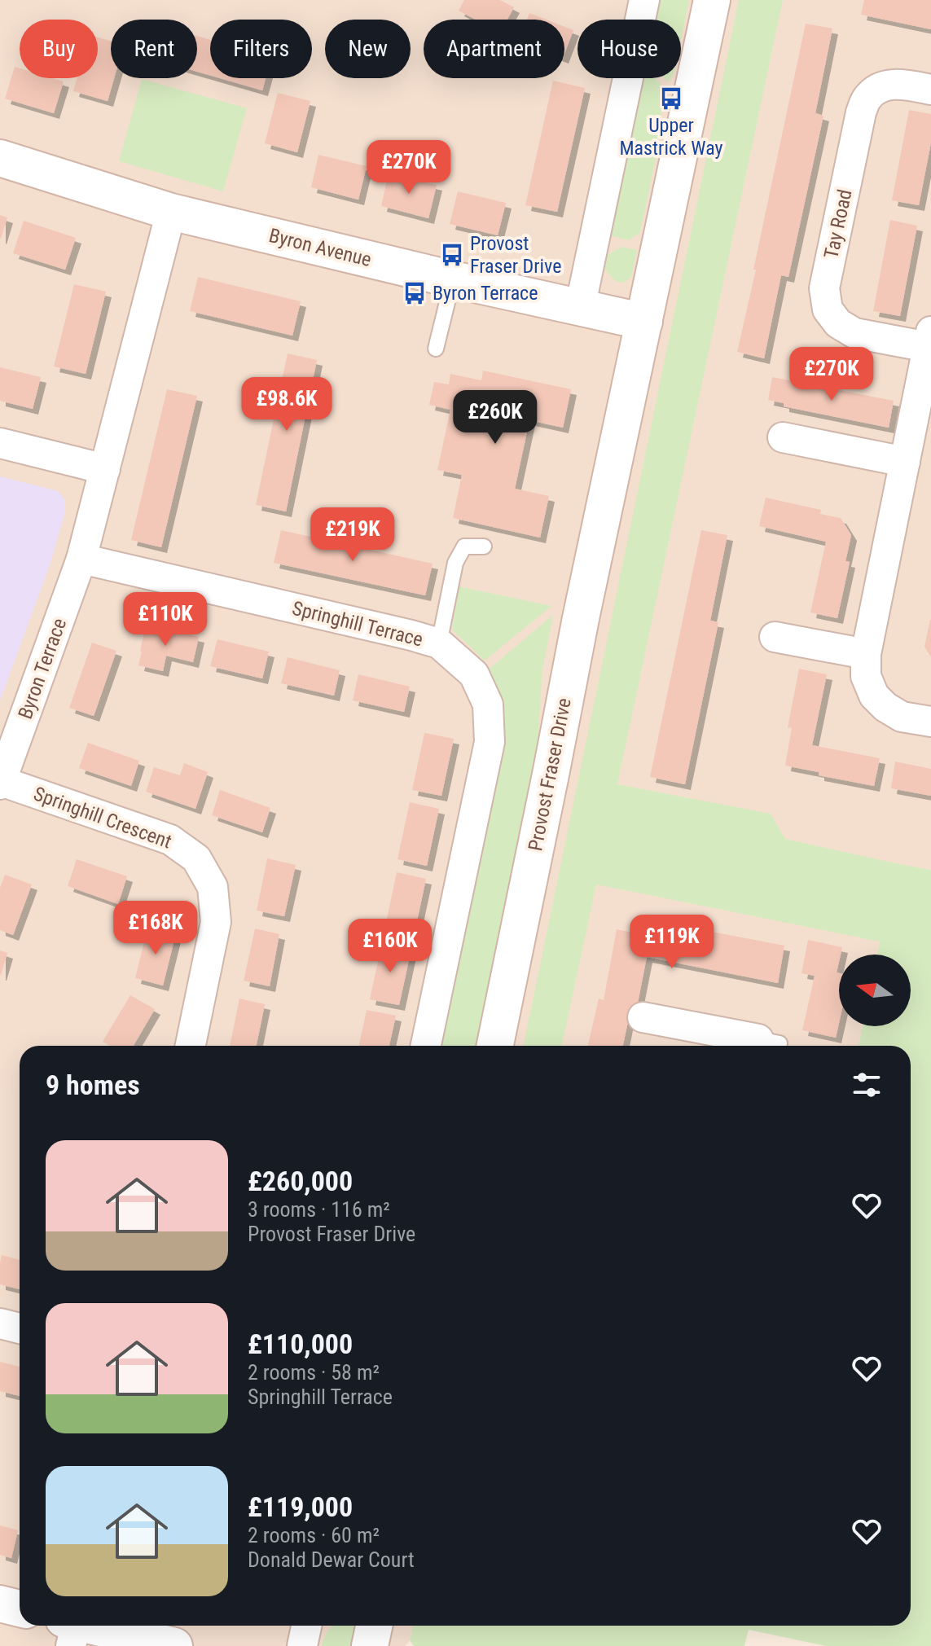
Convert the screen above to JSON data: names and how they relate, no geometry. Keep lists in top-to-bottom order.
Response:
{
  "streets": {
    "street": [
      "Tay Road",
      "Byron Avenue",
      "Springhill Terrace",
      "Byron Terrace",
      "Provost Fraser Drive",
      "Springhill Crescent"
    ]
  },
  "crossings": [
    ["Byron Avenue", "Byron Terrace"],
    ["Byron Avenue", "Provost Fraser Drive"],
    ["Springhill Terrace", "Byron Terrace"],
    ["Byron Terrace", "Springhill Crescent"]
  ],
  "places": {
    "bus stop": ["Upper Mastrick Way", "Provost Fraser Drive", "Byron Terrace"]
  },
  "north": "left",
  "page": {
    "chip": [
      "Buy",
      "Rent",
      "Filters",
      "New",
      "Apartment",
      "House"
    ],
    "price": [
      "£270K",
      "£270K",
      "£98.6K",
      "£260K",
      "£219K",
      "£110K",
      "£168K",
      "£119K",
      "£160K"
    ],
    "heading": "9 homes",
    "list": [
      {
        "name": "£260,000",
        "note": "3 rooms · 116 m² · Provost Fraser Drive"
      },
      {
        "name": "£110,000",
        "note": "2 rooms · 58 m² · Springhill Terrace"
      },
      {
        "name": "£119,000",
        "note": "2 rooms · 60 m² · Donald Dewar Court"
      }
    ]
  }
}
